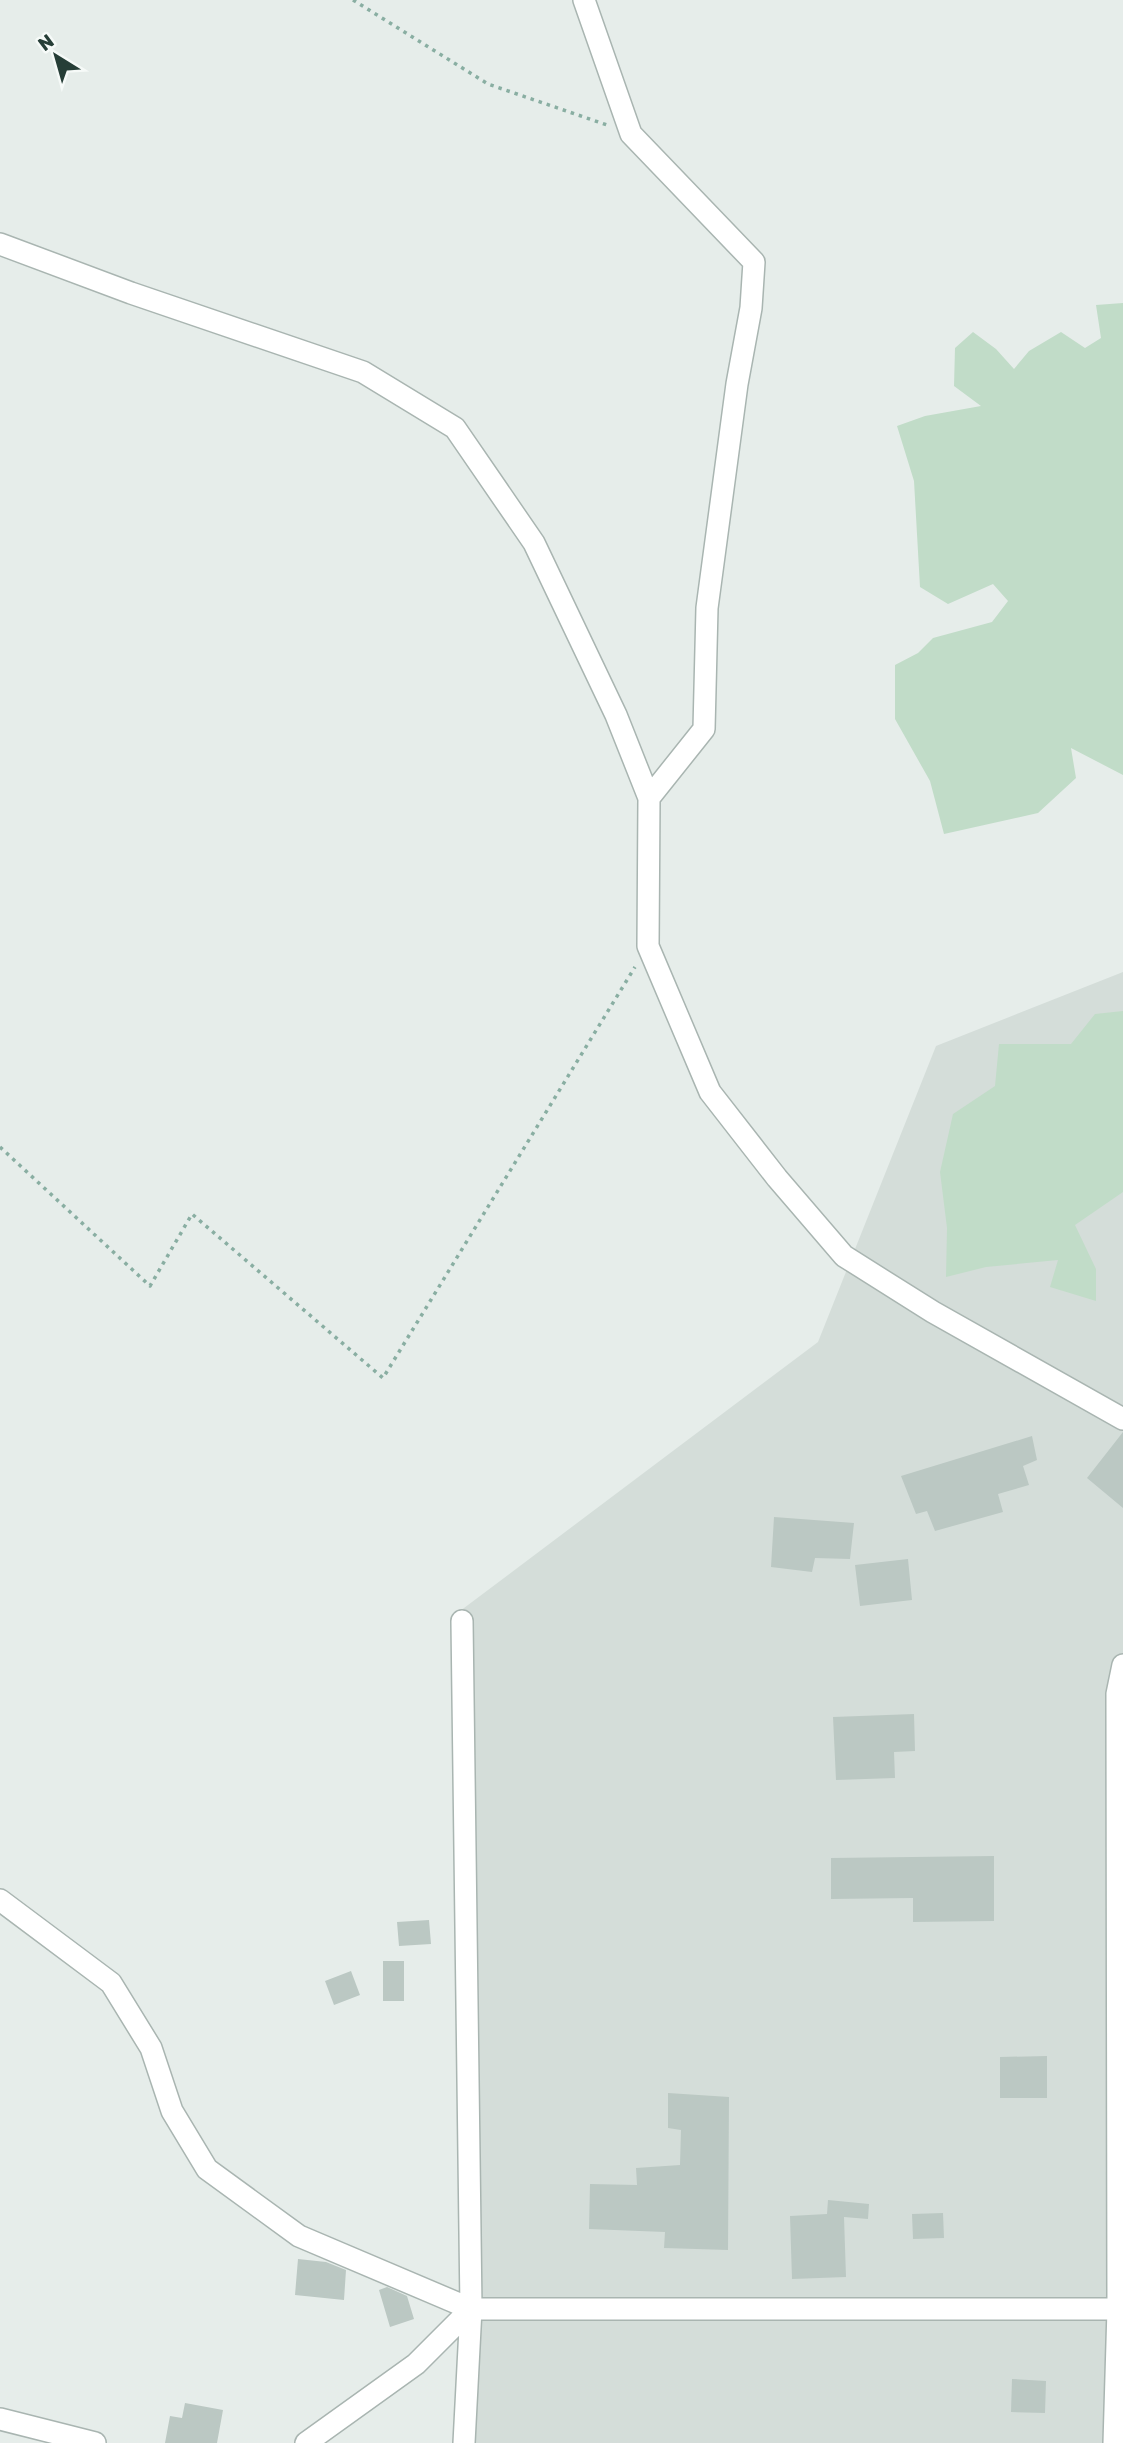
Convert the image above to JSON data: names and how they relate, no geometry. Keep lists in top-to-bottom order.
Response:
{
  "north": "top left"
}
